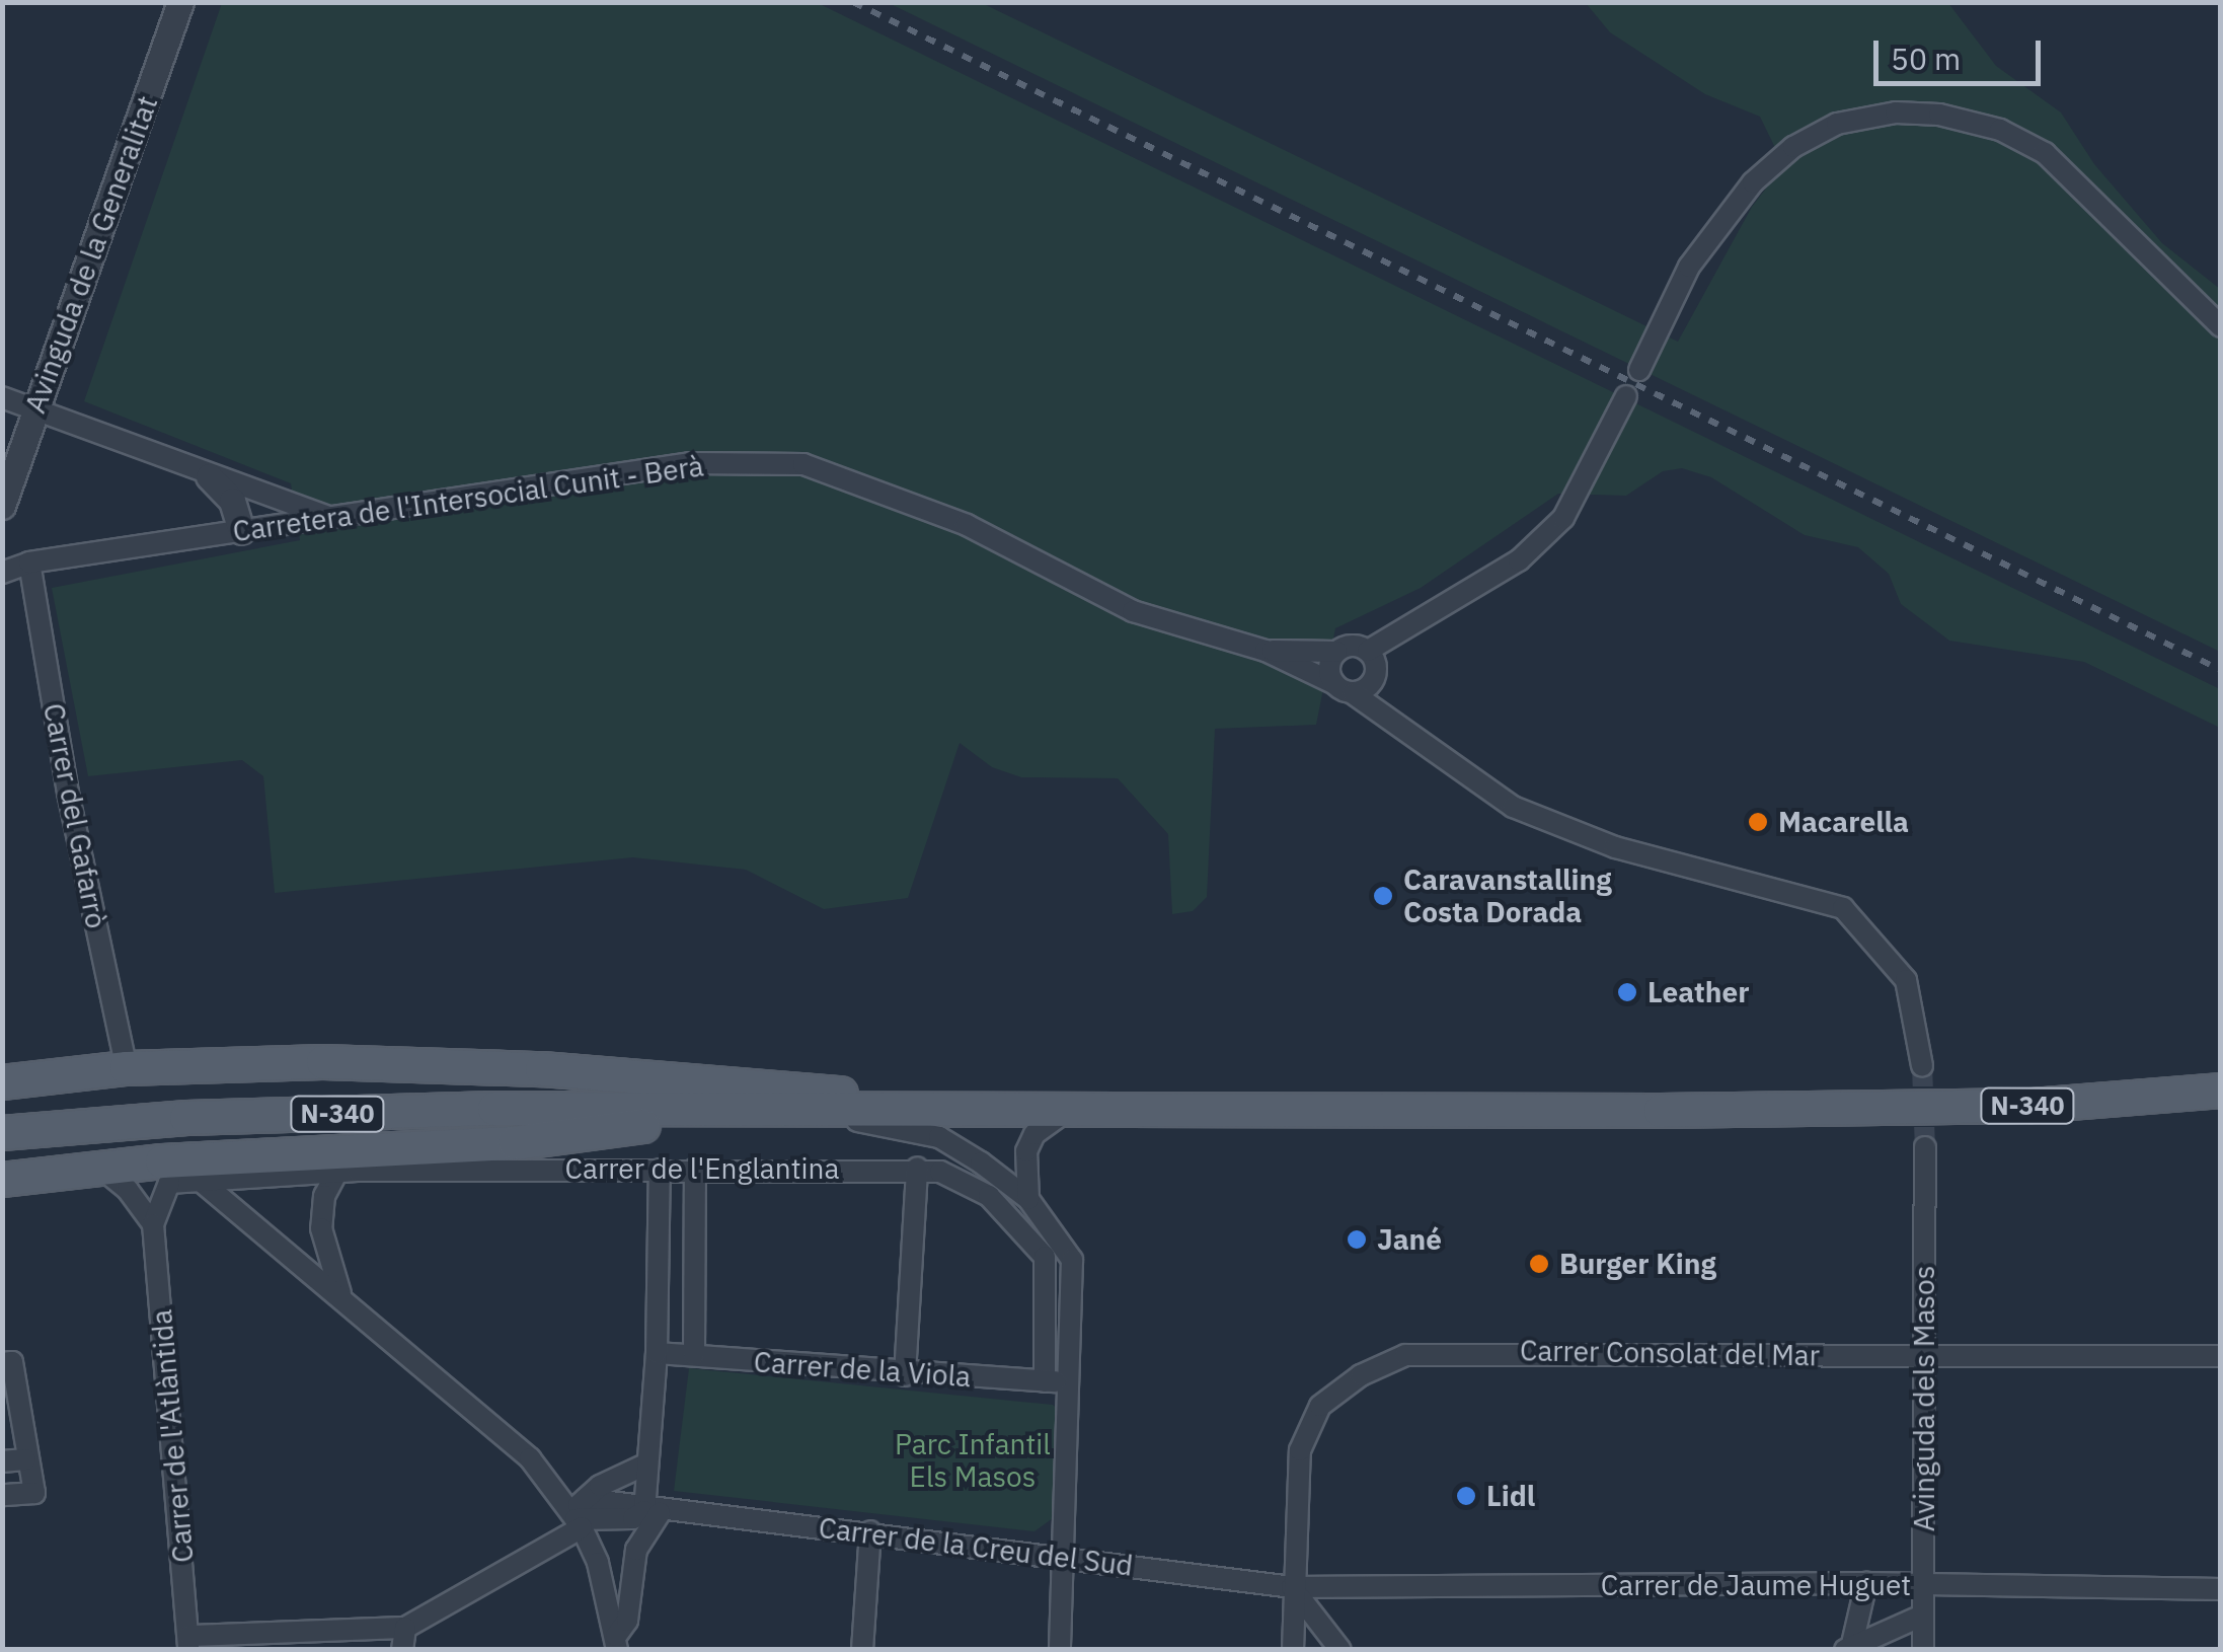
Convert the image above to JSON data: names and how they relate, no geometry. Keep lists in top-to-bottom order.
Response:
{
  "streets": {
    "main road": ["N-340"],
    "street": [
      "Avinguda de la Generalitat",
      "Carretera de l'Intersocial Cunit - Berà",
      "Carrer del Gafarrò",
      "Carrer de l'Englantina",
      "Carrer Consolat del Mar",
      "Carrer de la Viola",
      "Avinguda dels Masos",
      "Carrer de l'Atlàntida",
      "Carrer de la Creu del Sud",
      "Carrer de Jaume Huguet"
    ]
  },
  "crossings": [
    ["Carretera de l'Intersocial Cunit - Berà", "Carrer del Gafarrò"],
    ["Carrer de l'Englantina", "Carrer de la Viola"],
    ["Carrer de l'Englantina", "Carrer de l'Atlàntida"],
    ["Carrer Consolat del Mar", "Avinguda dels Masos"],
    ["Carrer Consolat del Mar", "Carrer de la Creu del Sud"],
    ["Carrer Consolat del Mar", "Carrer de Jaume Huguet"],
    ["Avinguda dels Masos", "Carrer de Jaume Huguet"],
    ["Carrer de la Creu del Sud", "Carrer de Jaume Huguet"]
  ],
  "parks": ["Parc Infantil Els Masos"],
  "places": [
    "Macarella",
    "Caravanstalling Costa Dorada",
    "Leather",
    "Jané",
    "Burger King",
    "Lidl"
  ],
  "scale_bar": "50 m"
}
